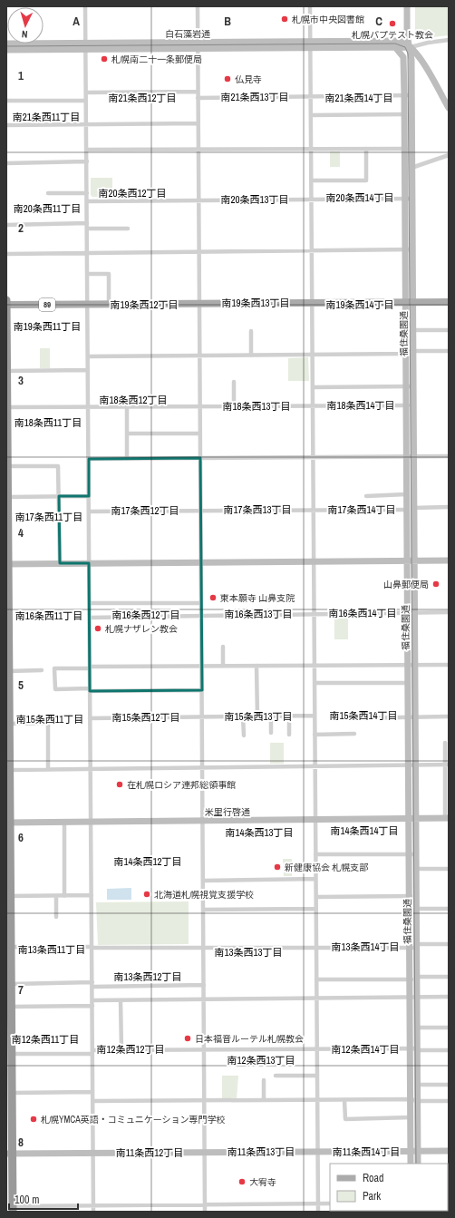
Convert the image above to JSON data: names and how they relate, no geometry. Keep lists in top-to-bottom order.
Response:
{
  "streets": {
    "main road": ["89"],
    "street": ["白石藻岩通", "福住桑園通", "米里行啓通"]
  },
  "crossings": [
    ["白石藻岩通", "福住桑園通"],
    ["89", "福住桑園通"],
    ["福住桑園通", "米里行啓通"]
  ],
  "districts": [
    "南21条西13丁目",
    "南21条西12丁目",
    "南21条西14丁目",
    "南21条西11丁目",
    "南20条西12丁目",
    "南20条西14丁目",
    "南20条西13丁目",
    "南20条西11丁目",
    "南19条西13丁目",
    "南19条西12丁目",
    "南19条西14丁目",
    "南19条西11丁目",
    "南18条西12丁目",
    "南18条西14丁目",
    "南18条西13丁目",
    "南18条西11丁目",
    "南17条西13丁目",
    "南17条西14丁目",
    "南17条西12丁目",
    "南17条西11丁目",
    "南16条西14丁目",
    "南16条西13丁目",
    "南16条西12丁目",
    "南16条西11丁目",
    "南15条西14丁目",
    "南15条西13丁目",
    "南15条西12丁目",
    "南15条西11丁目",
    "南14条西14丁目",
    "南14条西13丁目",
    "南14条西12丁目",
    "南13条西14丁目",
    "南13条西11丁目",
    "南13条西13丁目",
    "南13条西12丁目",
    "南12条西11丁目",
    "南12条西12丁目",
    "南12条西14丁目",
    "南12条西13丁目",
    "南11条西13丁目",
    "南11条西14丁目",
    "南11条西12丁目"
  ],
  "places": [
    "札幌市中央図書館",
    "札幌パプテスト教会",
    "札幌南二十一条郵便局",
    "仏見寺",
    "山鼻郵便局",
    "東本願寺 山鼻支院",
    "札幌ナザレン教会",
    "在札幌ロシア連邦総領事館",
    "新健康協会 札幌支部",
    "北海道札幌視覚支援学校",
    "日本福音ルーテル札幌教会",
    "札幌YMCA英語・コミュニケーション専門学校",
    "大宥寺"
  ],
  "legend": ["Road", "Park"],
  "scale_bar": "100 m",
  "north": "bottom",
  "grid": {
    "columns": ["A", "B", "C"],
    "rows": [
      "1",
      "2",
      "3",
      "4",
      "5",
      "6",
      "7",
      "8"
    ]
  }
}
